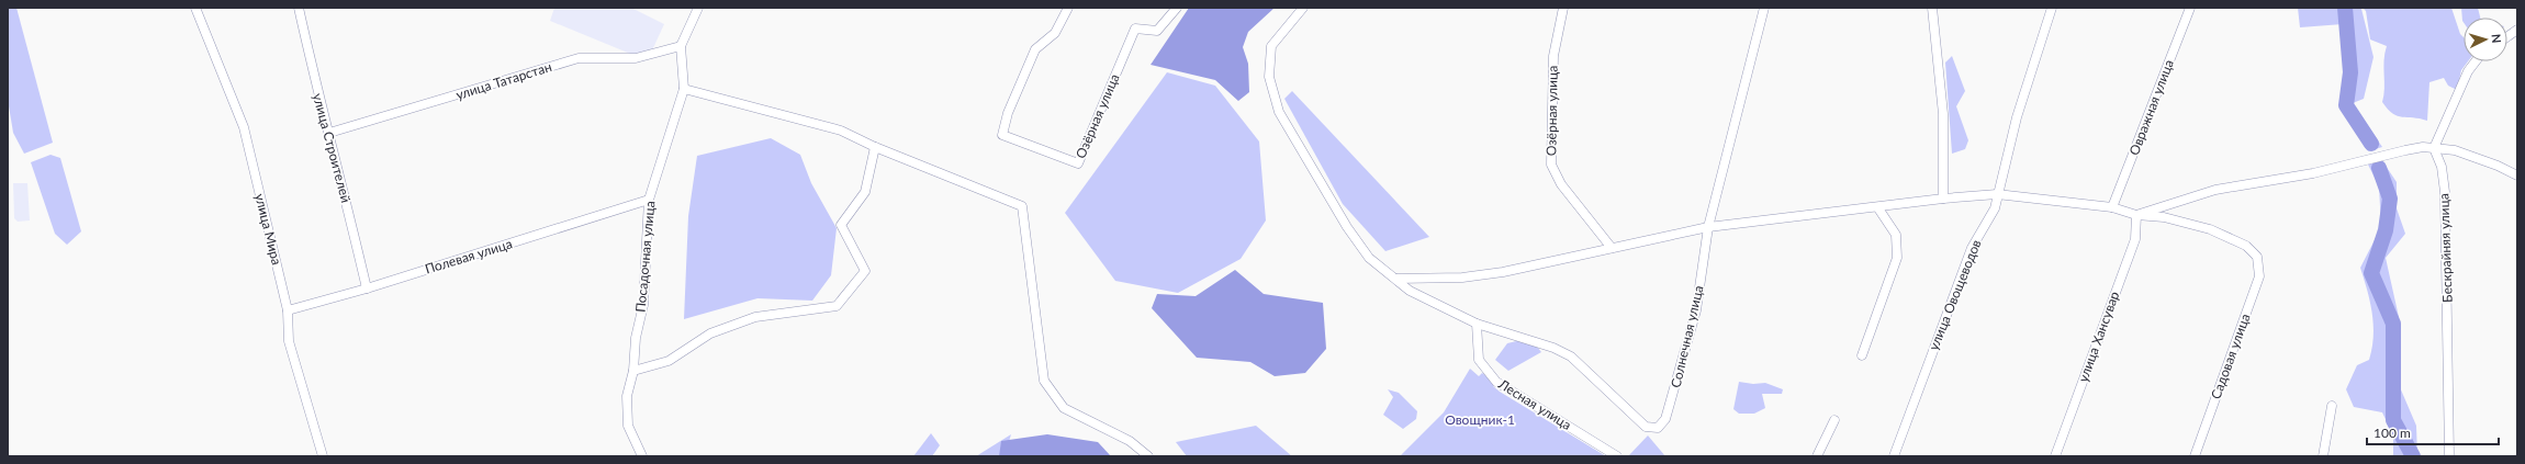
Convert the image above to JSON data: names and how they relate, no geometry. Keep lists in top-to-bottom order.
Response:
{
  "streets": {
    "street": [
      "улица Татарстан",
      "Овражная улица",
      "Озёрная улица",
      "улица Строителей",
      "улица Мира",
      "Бескрайняя улица",
      "Полевая улица",
      "Посадочная улица",
      "улица Овощеводов",
      "Солнечная улица",
      "улица Хансувар",
      "Садовая улица",
      "Лесная улица"
    ]
  },
  "crossings": [
    ["улица Татарстан", "улица Строителей"],
    ["улица Татарстан", "Посадочная улица"],
    ["улица Строителей", "Полевая улица"],
    ["улица Мира", "Полевая улица"],
    ["Полевая улица", "Посадочная улица"],
    ["Солнечная улица", "Лесная улица"],
    ["улица Хансувар", "Садовая улица"]
  ],
  "parks": ["Овощник-1"],
  "scale_bar": "100 m",
  "north": "right"
}
